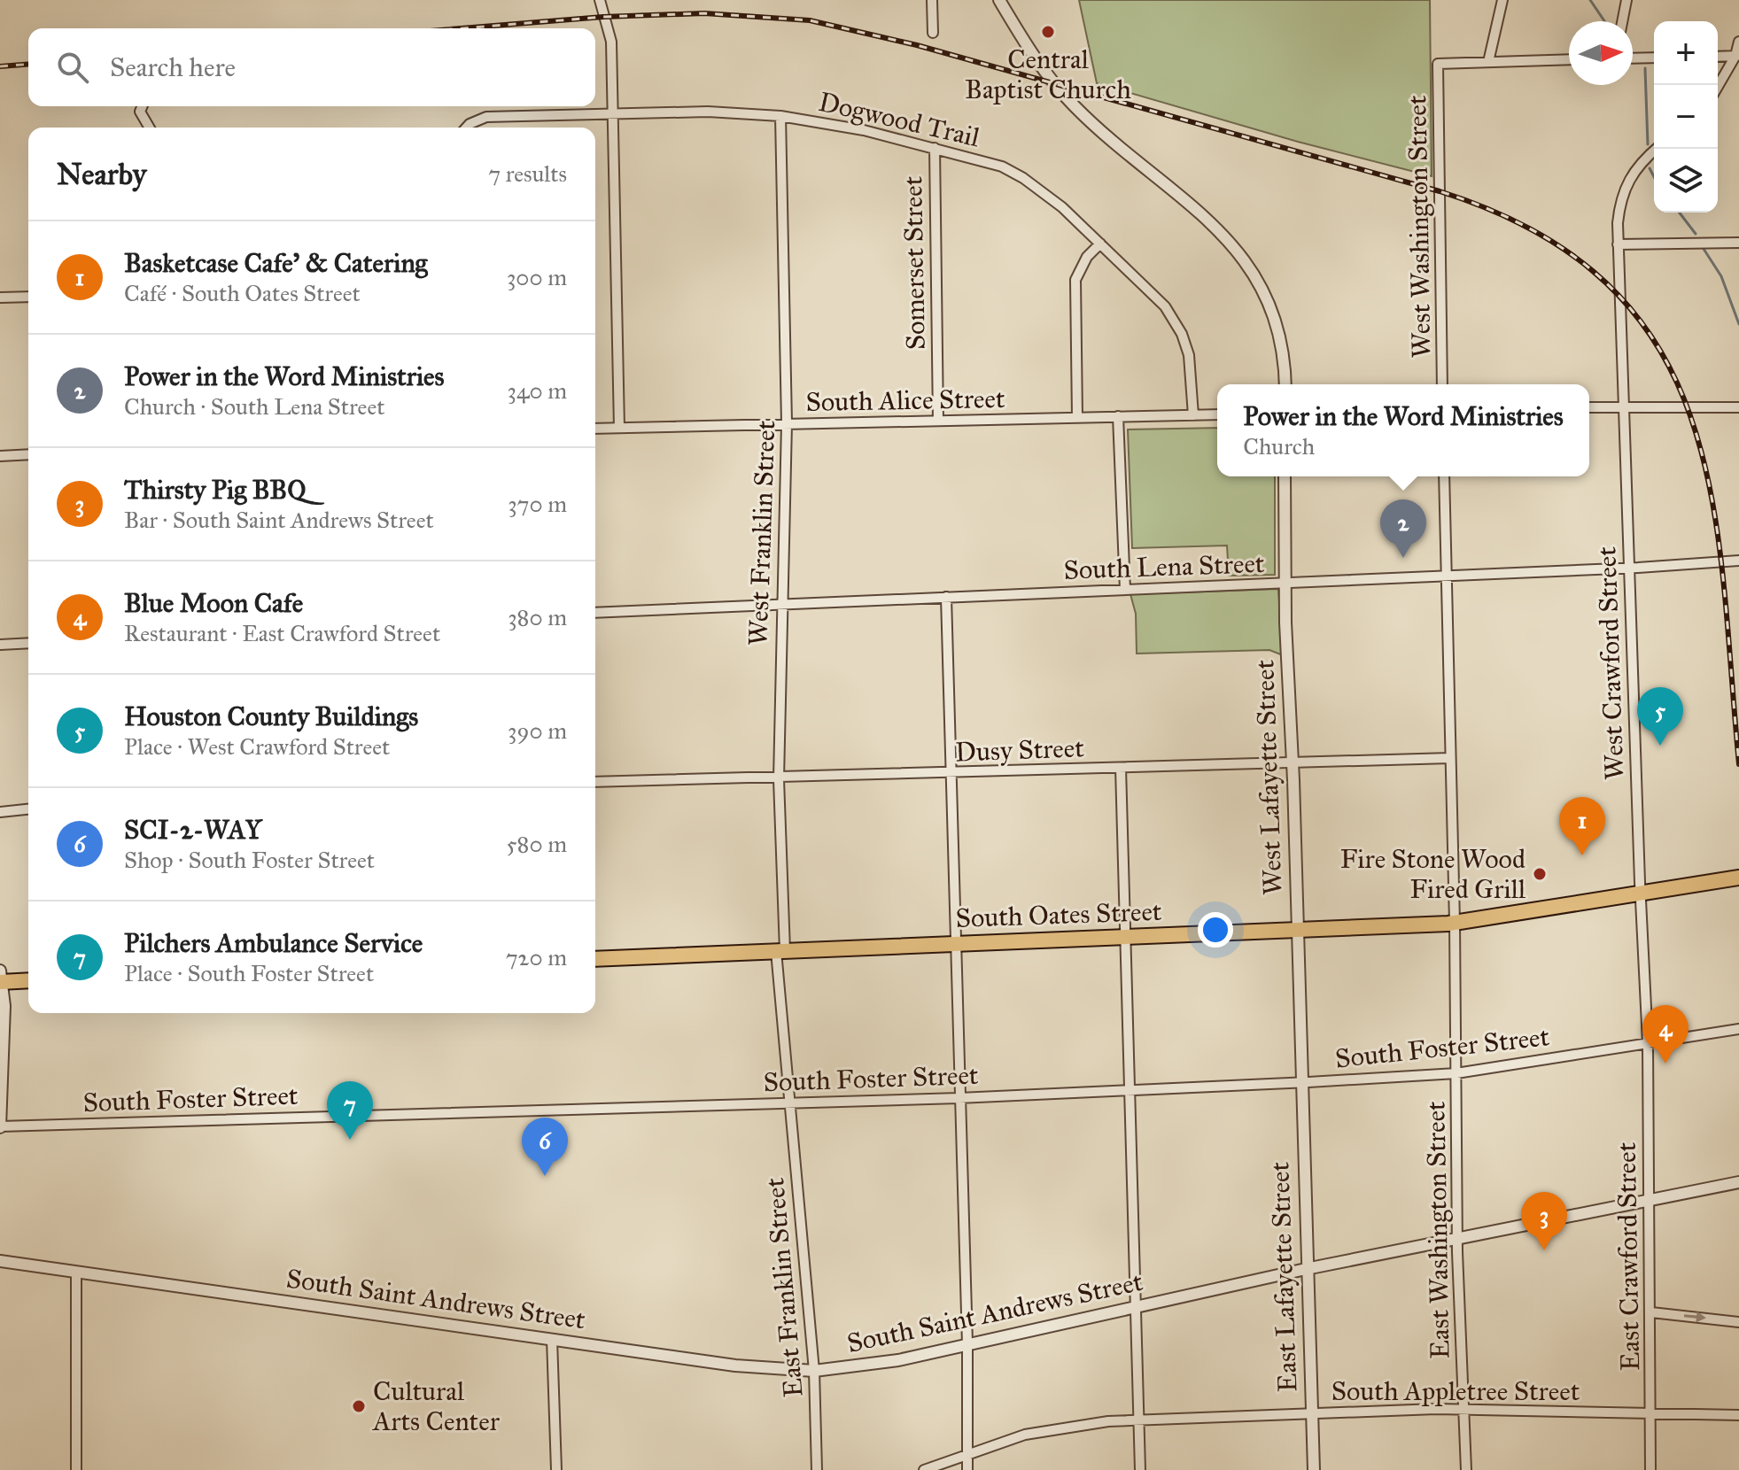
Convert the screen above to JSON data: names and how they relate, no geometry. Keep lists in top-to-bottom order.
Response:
{
  "streets": {
    "main road": ["South Oates Street"],
    "street": [
      "Dogwood Trail",
      "West Washington Street",
      "Somerset Street",
      "South Alice Street",
      "West Franklin Street",
      "South Lena Street",
      "West Crawford Street",
      "Dusy Street",
      "West Lafayette Street",
      "South Foster Street",
      "East Washington Street",
      "East Crawford Street",
      "East Lafayette Street",
      "East Franklin Street",
      "South Saint Andrews Street",
      "South Appletree Street"
    ]
  },
  "crossings": [
    ["Dogwood Trail", "Somerset Street"],
    ["Dogwood Trail", "South Alice Street"],
    ["Dogwood Trail", "West Franklin Street"],
    ["Somerset Street", "South Alice Street"],
    ["South Alice Street", "West Franklin Street"],
    ["West Franklin Street", "South Lena Street"],
    ["West Franklin Street", "Dusy Street"],
    ["West Franklin Street", "South Oates Street"],
    ["West Franklin Street", "South Foster Street"],
    ["West Franklin Street", "East Franklin Street"],
    ["South Lena Street", "West Crawford Street"],
    ["South Lena Street", "West Lafayette Street"],
    ["West Crawford Street", "South Oates Street"],
    ["West Crawford Street", "South Foster Street"],
    ["West Crawford Street", "East Crawford Street"],
    ["Dusy Street", "West Lafayette Street"],
    ["West Lafayette Street", "South Oates Street"],
    ["West Lafayette Street", "South Foster Street"],
    ["West Lafayette Street", "East Lafayette Street"],
    ["South Foster Street", "East Washington Street"],
    ["South Foster Street", "East Crawford Street"],
    ["South Foster Street", "East Lafayette Street"],
    ["South Foster Street", "East Franklin Street"],
    ["East Washington Street", "South Saint Andrews Street"],
    ["East Washington Street", "South Appletree Street"],
    ["East Crawford Street", "South Saint Andrews Street"],
    ["East Crawford Street", "South Appletree Street"],
    ["East Lafayette Street", "South Saint Andrews Street"],
    ["East Lafayette Street", "South Appletree Street"],
    ["East Franklin Street", "South Saint Andrews Street"]
  ],
  "places": ["Central Baptist Church", "Fire Stone Wood Fired Grill", "Cultural Arts Center"],
  "north": "right",
  "page": {
    "map_buttons": ["+", "−"],
    "search": "Search here",
    "heading": ["Nearby", "7 results"],
    "list": [
      {
        "mark": "1",
        "name": "Basketcase Cafe' & Catering",
        "note": "Café · South Oates Street",
        "value": "300 m"
      },
      {
        "mark": "2",
        "name": "Power in the Word Ministries",
        "note": "Church · South Lena Street",
        "value": "340 m"
      },
      {
        "mark": "3",
        "name": "Thirsty Pig BBQ",
        "note": "Bar · South Saint Andrews Street",
        "value": "370 m"
      },
      {
        "mark": "4",
        "name": "Blue Moon Cafe",
        "note": "Restaurant · East Crawford Street",
        "value": "380 m"
      },
      {
        "mark": "5",
        "name": "Houston County Buildings",
        "note": "Place · West Crawford Street",
        "value": "390 m"
      },
      {
        "mark": "6",
        "name": "SCI-2-WAY",
        "note": "Shop · South Foster Street",
        "value": "580 m"
      },
      {
        "mark": "7",
        "name": "Pilchers Ambulance Service",
        "note": "Place · South Foster Street",
        "value": "720 m"
      }
    ],
    "popup": ["Power in the Word Ministries", "Church"],
    "pins": [
      "2",
      "5",
      "1",
      "4",
      "7",
      "6",
      "3"
    ]
  }
}
